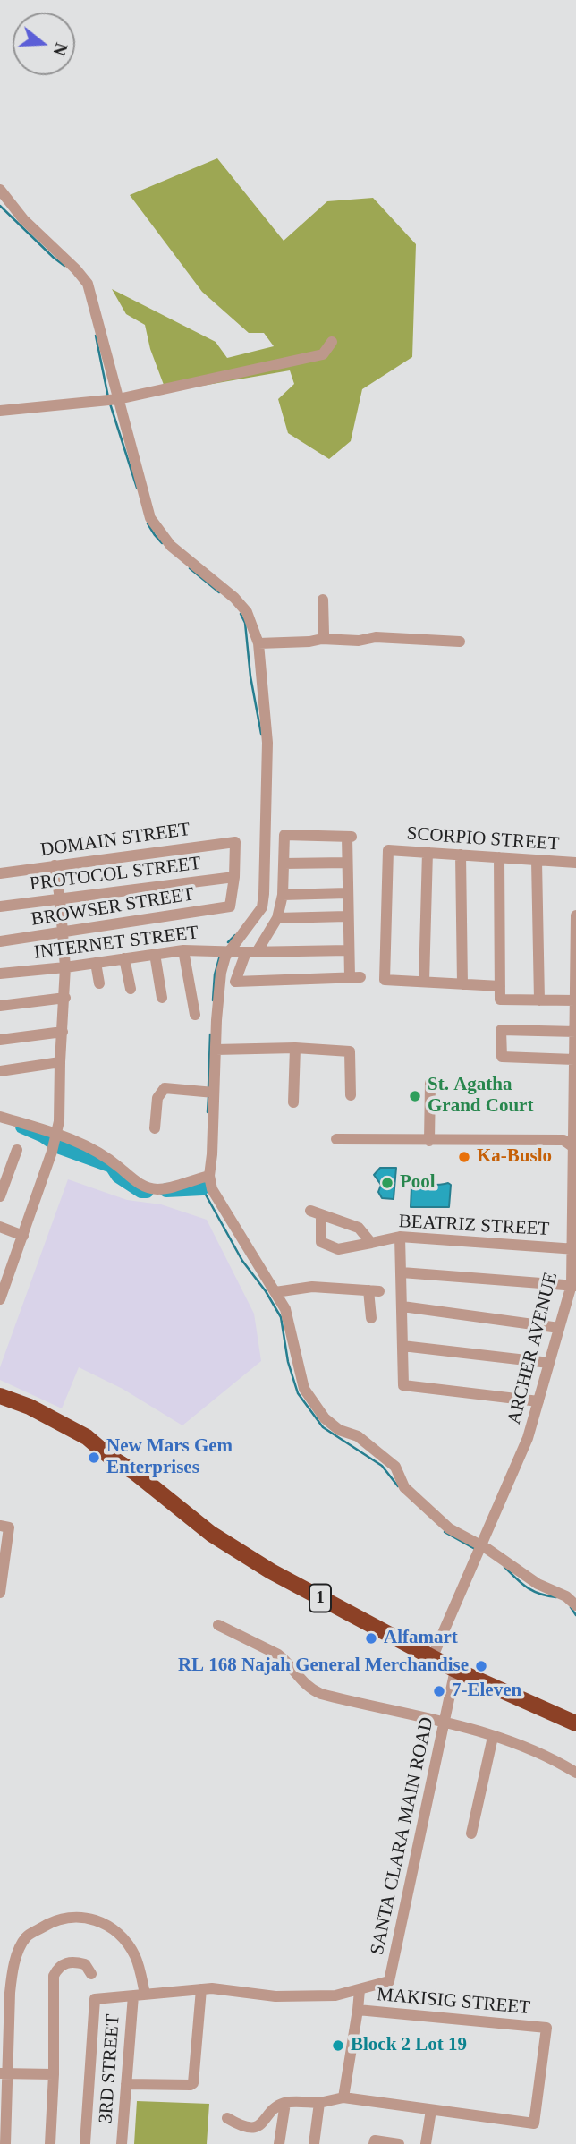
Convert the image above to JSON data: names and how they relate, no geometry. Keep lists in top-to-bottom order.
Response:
{
  "streets": {
    "highway": ["1"],
    "street": [
      "SCORPIO STREET",
      "DOMAIN STREET",
      "PROTOCOL STREET",
      "BROWSER STREET",
      "INTERNET STREET",
      "BEATRIZ STREET",
      "ARCHER AVENUE",
      "SANTA CLARA MAIN ROAD",
      "MAKISIG STREET",
      "3RD STREET"
    ]
  },
  "crossings": [
    ["DOMAIN STREET", "PROTOCOL STREET"],
    ["DOMAIN STREET", "BROWSER STREET"],
    ["PROTOCOL STREET", "BROWSER STREET"],
    ["BEATRIZ STREET", "ARCHER AVENUE"],
    ["ARCHER AVENUE", "1"],
    ["1", "SANTA CLARA MAIN ROAD"],
    ["SANTA CLARA MAIN ROAD", "3RD STREET"]
  ],
  "places": [
    "St. Agatha Grand Court",
    "Ka-Buslo",
    "Pool",
    "New Mars Gem Enterprises",
    "Alfamart",
    "RL 168 Najah General Merchandise",
    "7-Eleven",
    "Block 2 Lot 19"
  ],
  "north": "right"
}
